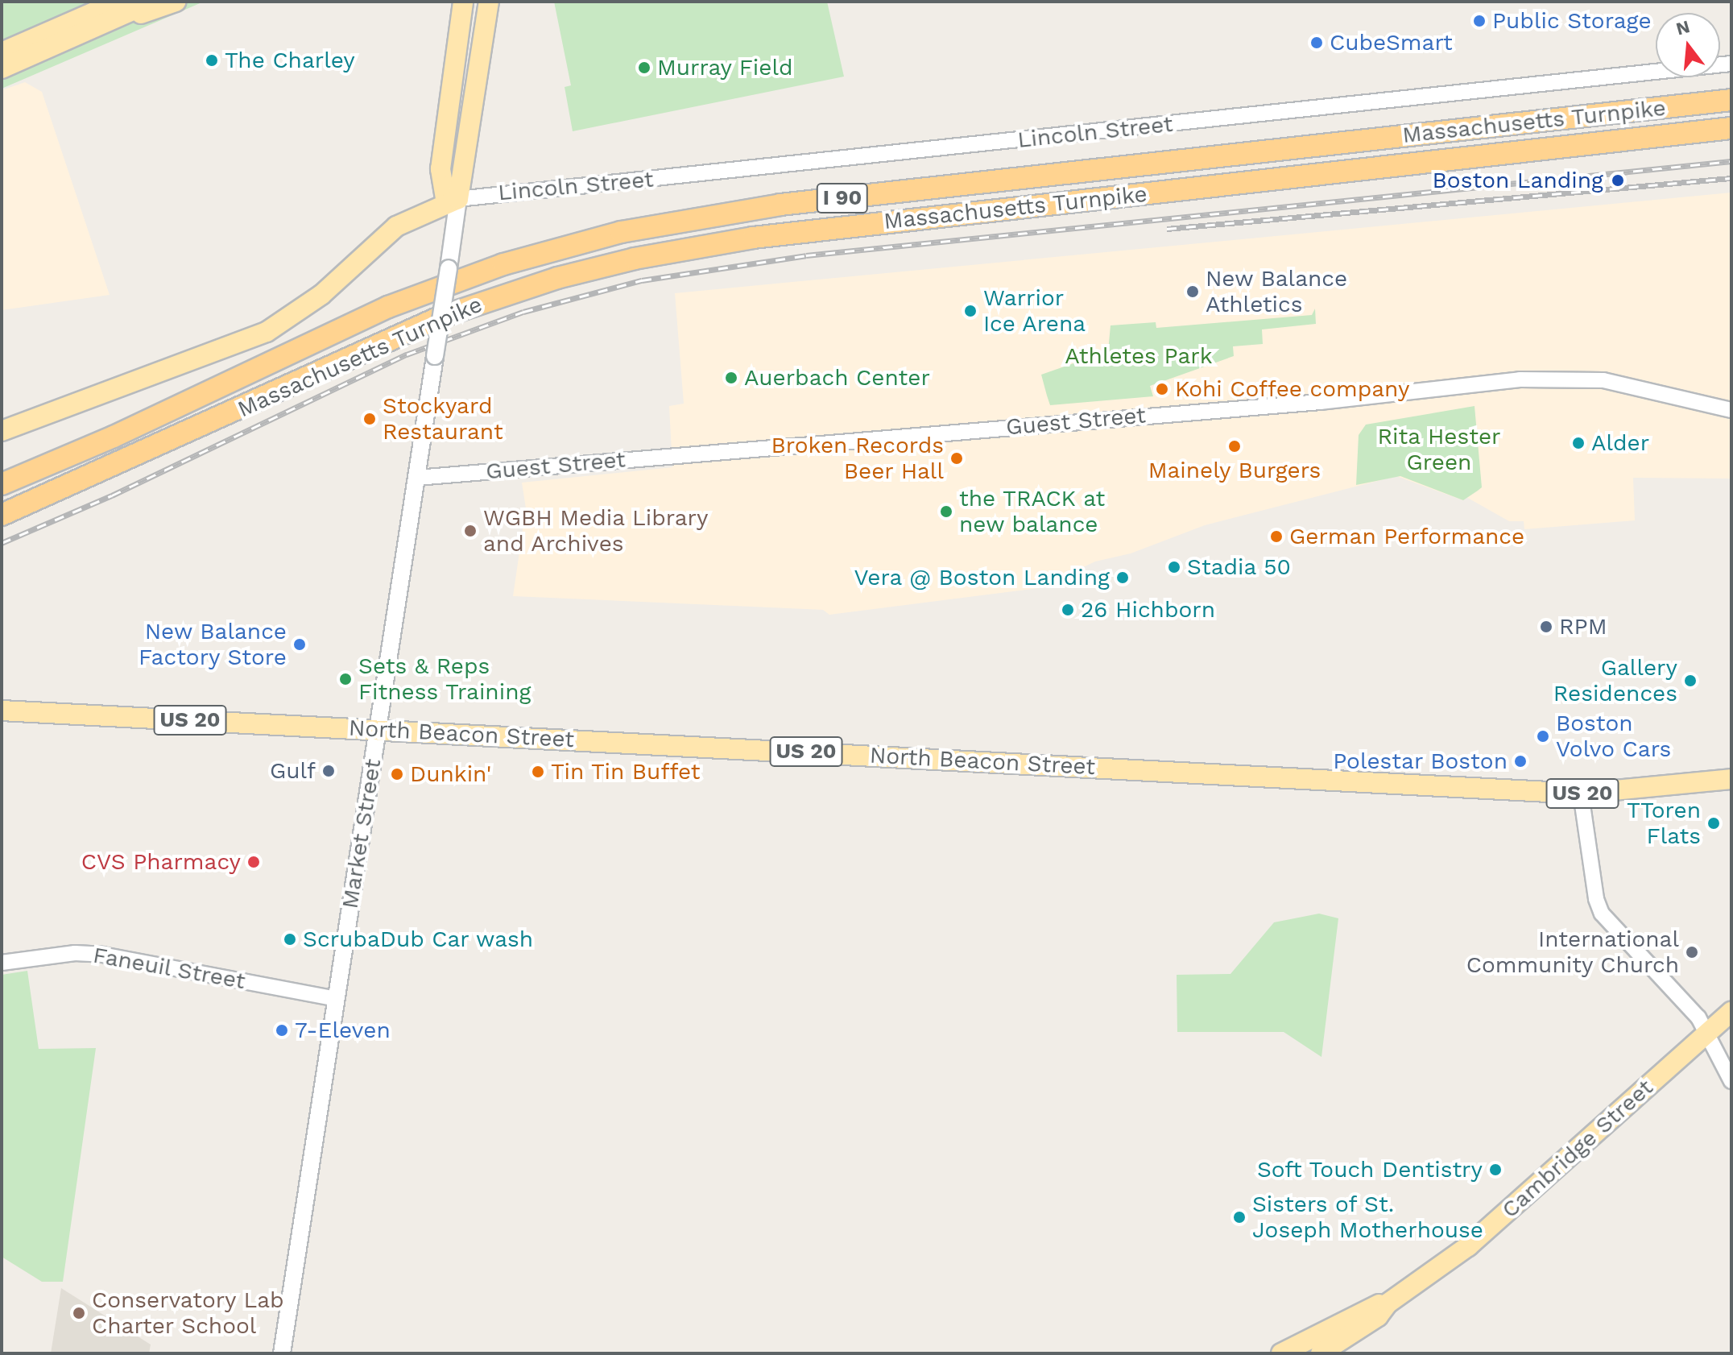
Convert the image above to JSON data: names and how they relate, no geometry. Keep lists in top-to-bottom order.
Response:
{
  "streets": {
    "highway": ["Massachusetts Turnpike", "I 90"],
    "main road": [
      "US 20",
      "North Beacon Street",
      "Market Street",
      "Cambridge Street"
    ],
    "street": ["Lincoln Street", "Guest Street", "Faneuil Street"]
  },
  "crossings": [
    ["Lincoln Street", "Market Street"],
    ["Guest Street", "Market Street"],
    ["North Beacon Street", "Market Street"],
    ["Market Street", "Faneuil Street"]
  ],
  "parks": ["Athletes Park", "Rita Hester Green"],
  "places": [
    "Public Storage",
    "CubeSmart",
    "The Charley",
    "Murray Field",
    "Boston Landing",
    "New Balance Athletics",
    "Warrior Ice Arena",
    "Auerbach Center",
    "Kohi Coffee company",
    "Stockyard Restaurant",
    "Alder",
    "Mainely Burgers",
    "Broken Records Beer Hall",
    "the TRACK at new balance",
    "WGBH Media Library and Archives",
    "German Performance",
    "Stadia 50",
    "Vera @ Boston Landing",
    "26 Hichborn",
    "RPM",
    "New Balance Factory Store",
    "Sets & Reps Fitness Training",
    "Gallery Residences",
    "Boston Volvo Cars",
    "Polestar Boston",
    "Gulf",
    "Tin Tin Buffet",
    "Dunkin'",
    "TToren Flats",
    "CVS Pharmacy",
    "ScrubaDub Car wash",
    "International Community Church",
    "7-Eleven",
    "Soft Touch Dentistry",
    "Sisters of St. Joseph Motherhouse",
    "Conservatory Lab Charter School"
  ],
  "north": "top"
}
